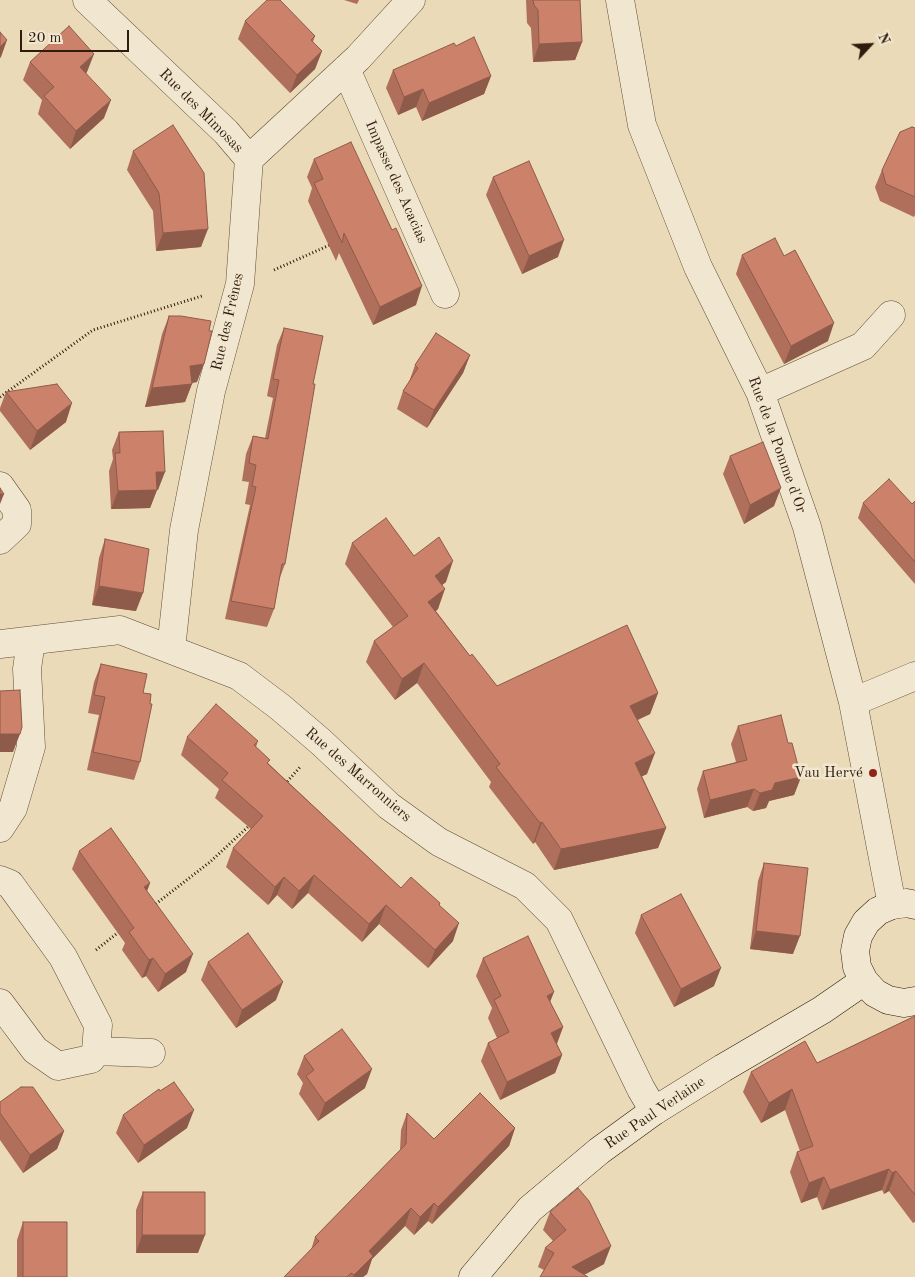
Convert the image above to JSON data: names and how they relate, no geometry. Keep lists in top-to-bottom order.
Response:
{
  "streets": {
    "street": [
      "Rue des Mimosas",
      "Impasse des Acacias",
      "Rue des Frênes",
      "Rue de la Pomme d'Or",
      "Rue des Marronniers",
      "Rue Paul Verlaine"
    ]
  },
  "crossings": [
    ["Rue des Mimosas", "Rue des Frênes"],
    ["Rue des Frênes", "Rue des Marronniers"],
    ["Rue des Marronniers", "Rue Paul Verlaine"]
  ],
  "places": ["Vau Hervé"],
  "scale_bar": "20 m",
  "north": "top right"
}
